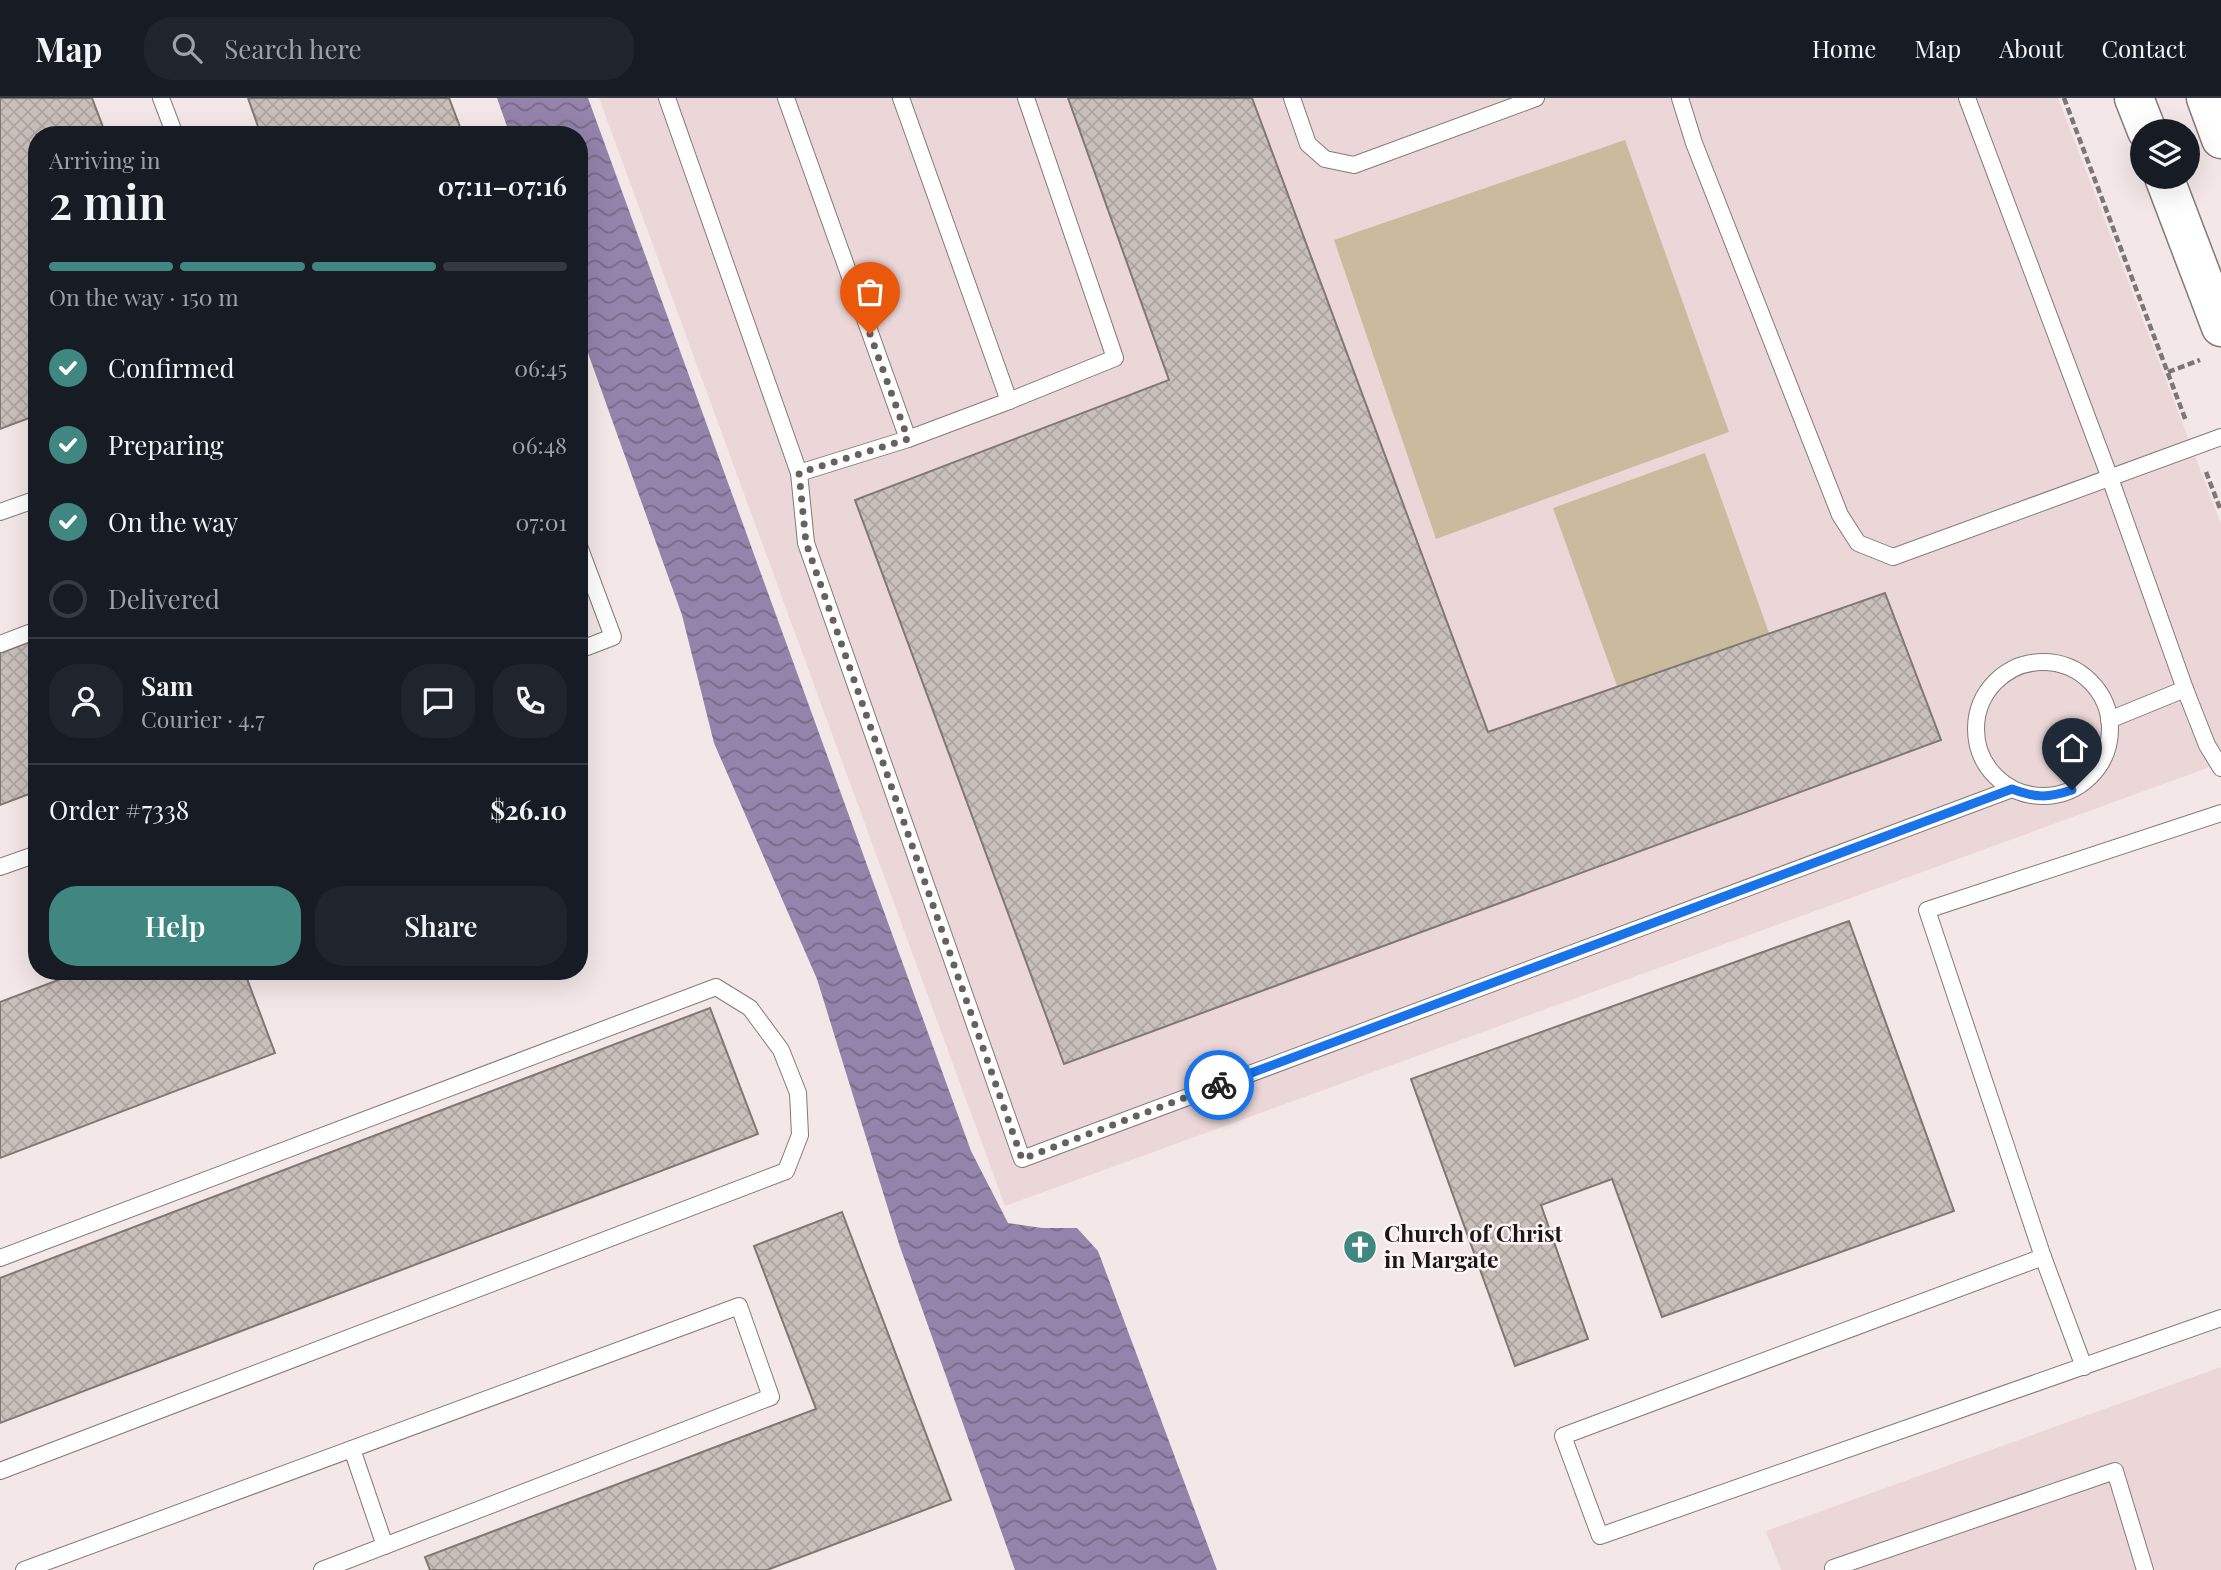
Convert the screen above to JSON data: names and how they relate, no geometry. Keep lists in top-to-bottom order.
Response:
{
  "places": {
    "church": ["Church of Christ in Margate"]
  },
  "page": {
    "header": "Map",
    "search": "Search here",
    "nav": [
      "Home",
      "Map",
      "About",
      "Contact"
    ],
    "heading": ["2 min", "Arriving in", "07:11–07:16"],
    "panel": [
      "Sam",
      "Courier · 4.7",
      "Order #7338",
      "$26.10"
    ],
    "bar": "On the way · 150 m",
    "list": [
      ["Confirmed", "06:45"],
      ["Preparing", "06:48"],
      ["On the way", "07:01"],
      "Delivered"
    ],
    "buttons": ["Help", "Share"]
  }
}
